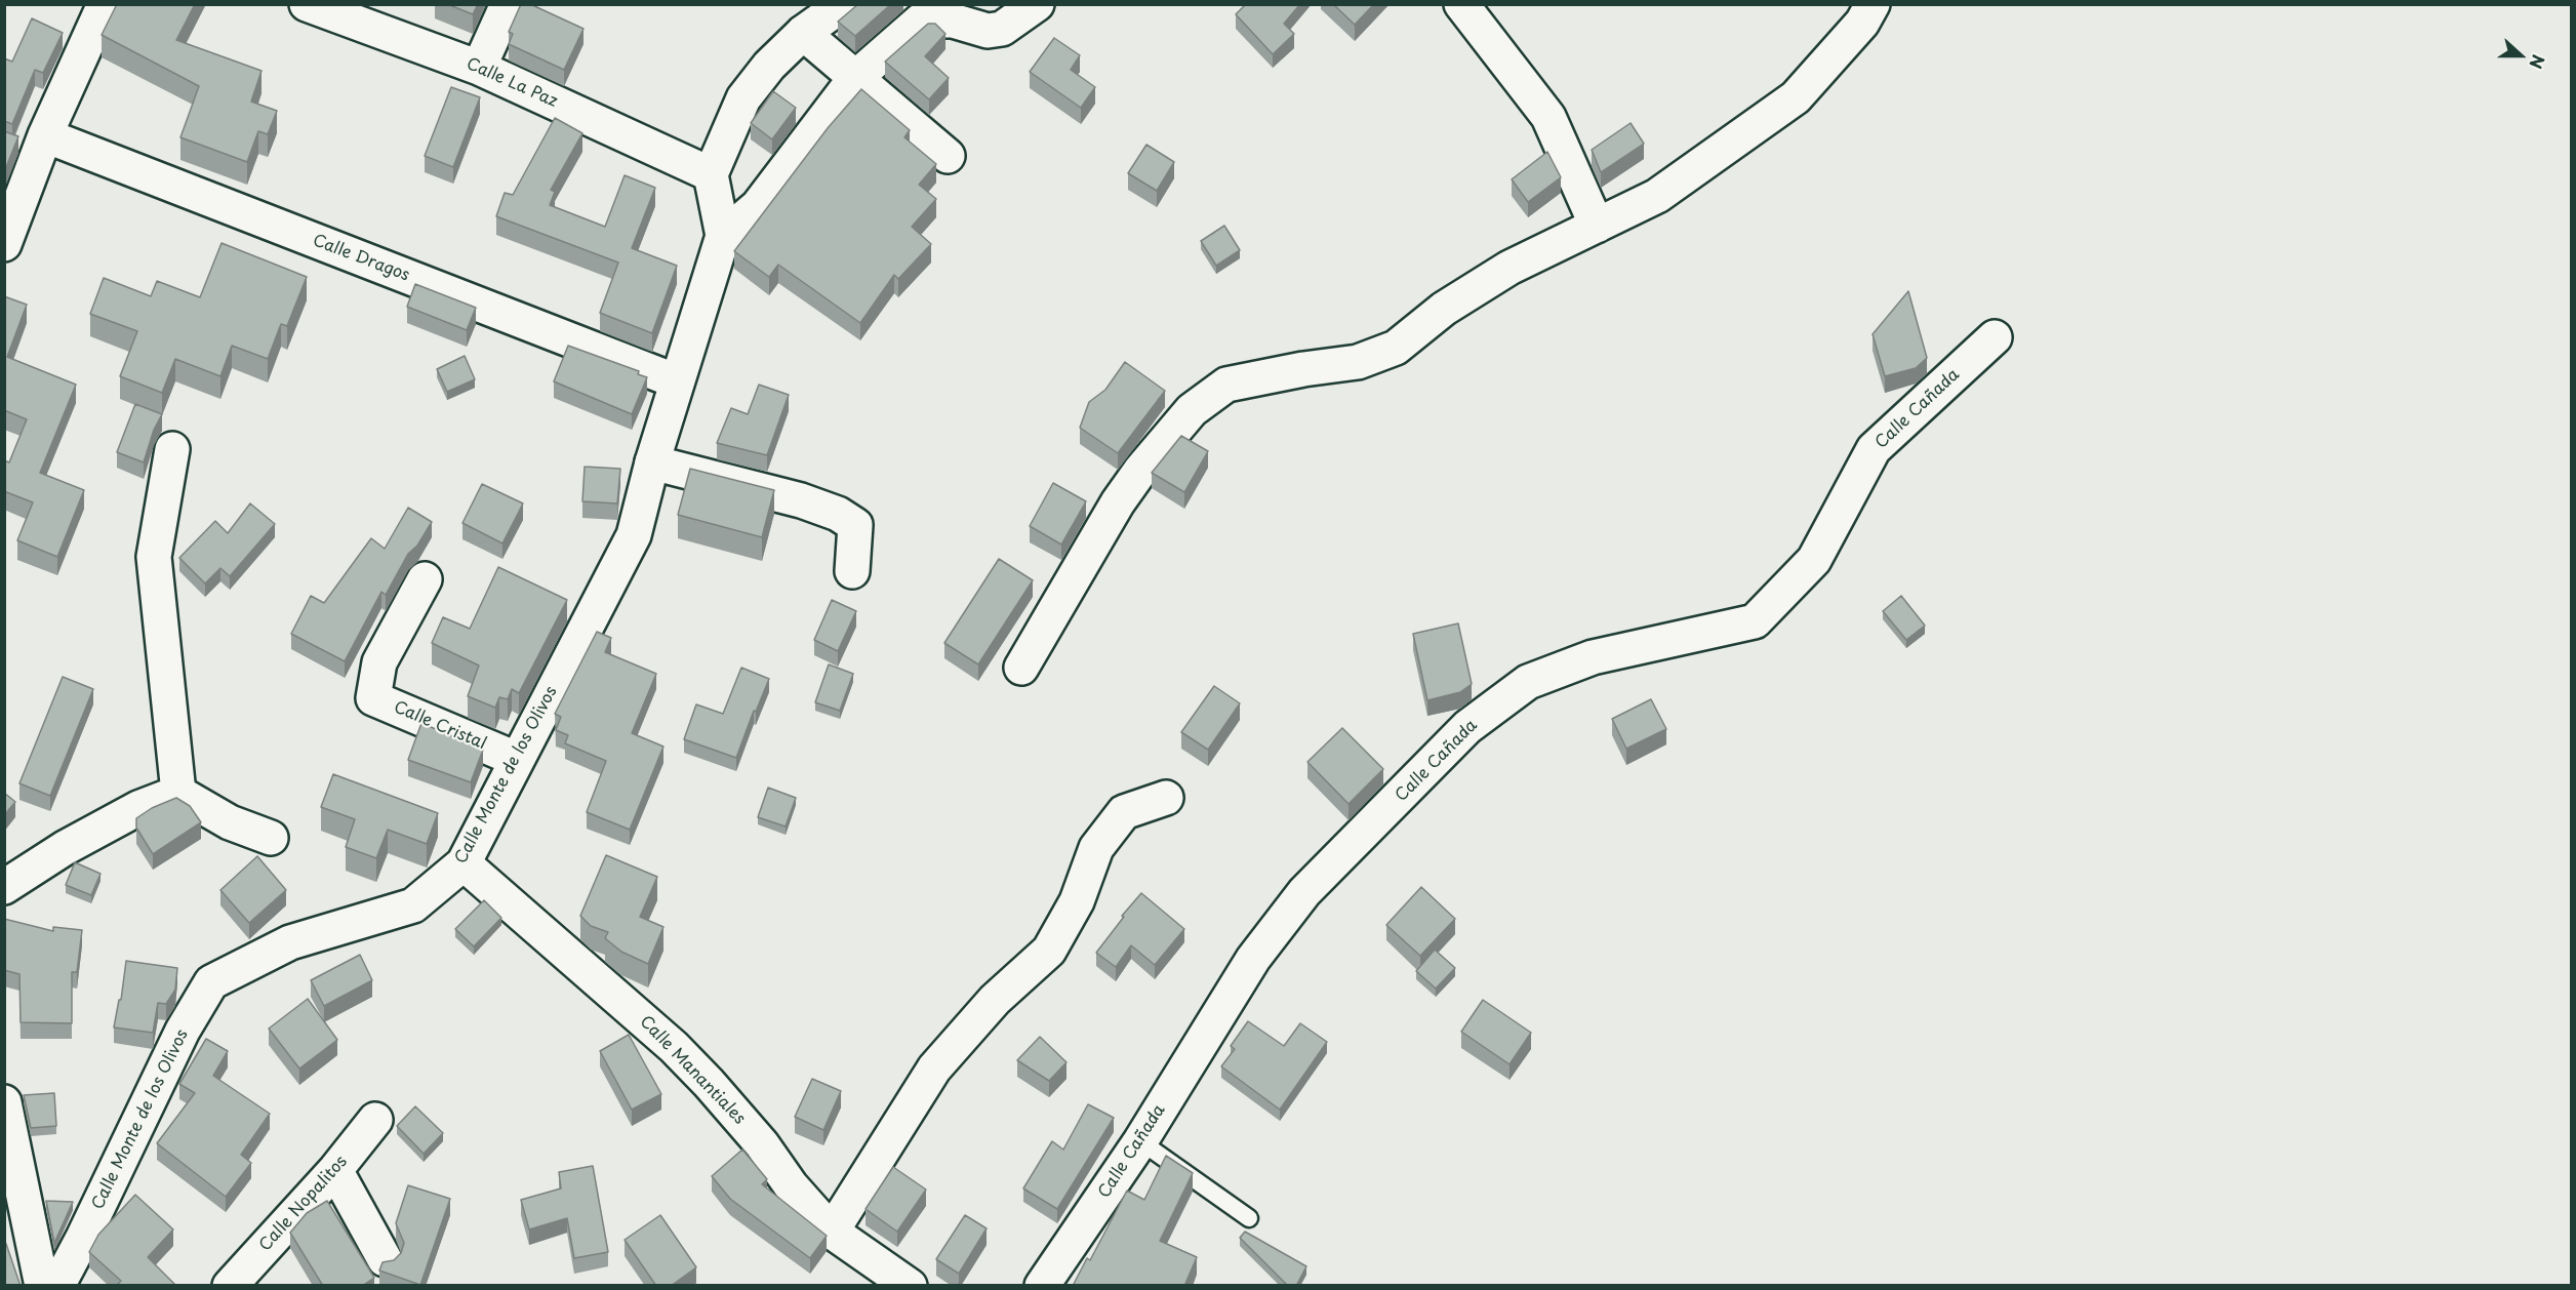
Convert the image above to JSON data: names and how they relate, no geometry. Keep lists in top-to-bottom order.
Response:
{
  "streets": {
    "street": [
      "Calle La Paz",
      "Calle Dragos",
      "Calle Cañada",
      "Calle Cristal",
      "Calle Monte de los Olivos",
      "Calle Manantiales",
      "Calle Nopalitos"
    ]
  },
  "crossings": [
    ["Calle La Paz", "Calle Monte de los Olivos"],
    ["Calle Dragos", "Calle Monte de los Olivos"],
    ["Calle Cristal", "Calle Monte de los Olivos"],
    ["Calle Monte de los Olivos", "Calle Manantiales"]
  ],
  "north": "right"
}
